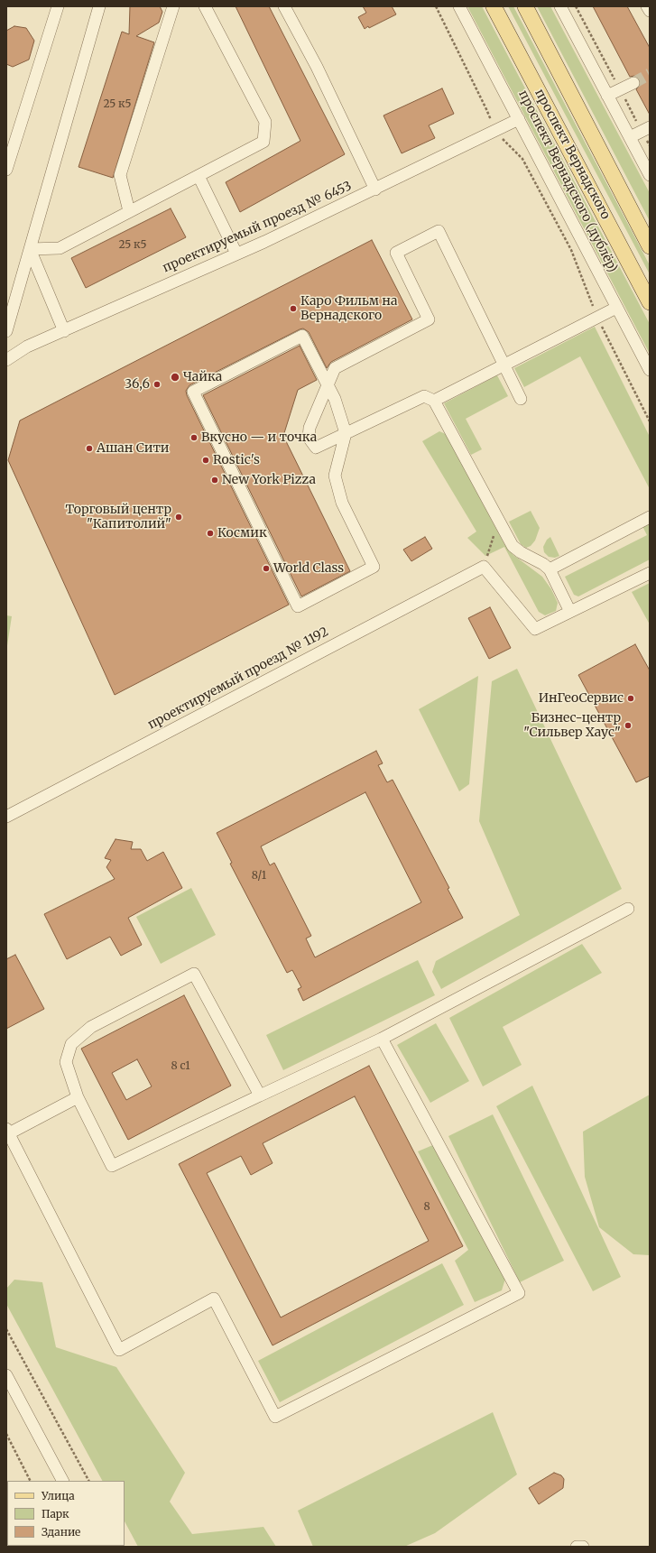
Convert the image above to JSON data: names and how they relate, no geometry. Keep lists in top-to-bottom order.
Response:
{
  "streets": {
    "main road": ["проспект Вернадского"],
    "street": ["проспект Вернадского (дублёр)", "проектируемый проезд № 6453", "проектируемый проезд № 1192"]
  },
  "crossings": [
    ["проспект Вернадского (дублёр)", "проектируемый проезд № 6453"]
  ],
  "places": [
    "Каро Фильм на Вернадского",
    "Чайка",
    "36,6",
    "Вкусно — и точка",
    "Ашан Сити",
    "Rostic's",
    "New York Pizza",
    "Торговый центр \"Капитолий\"",
    "Космик",
    "World Class",
    "ИнГеоСервис",
    "Бизнес-центр \"Сильвер Хаус\""
  ],
  "house_numbers": [
    "25 к5",
    "25 к5",
    "8/1",
    "8 с1",
    "8"
  ],
  "legend": ["Улица", "Парк", "Здание"]
}
